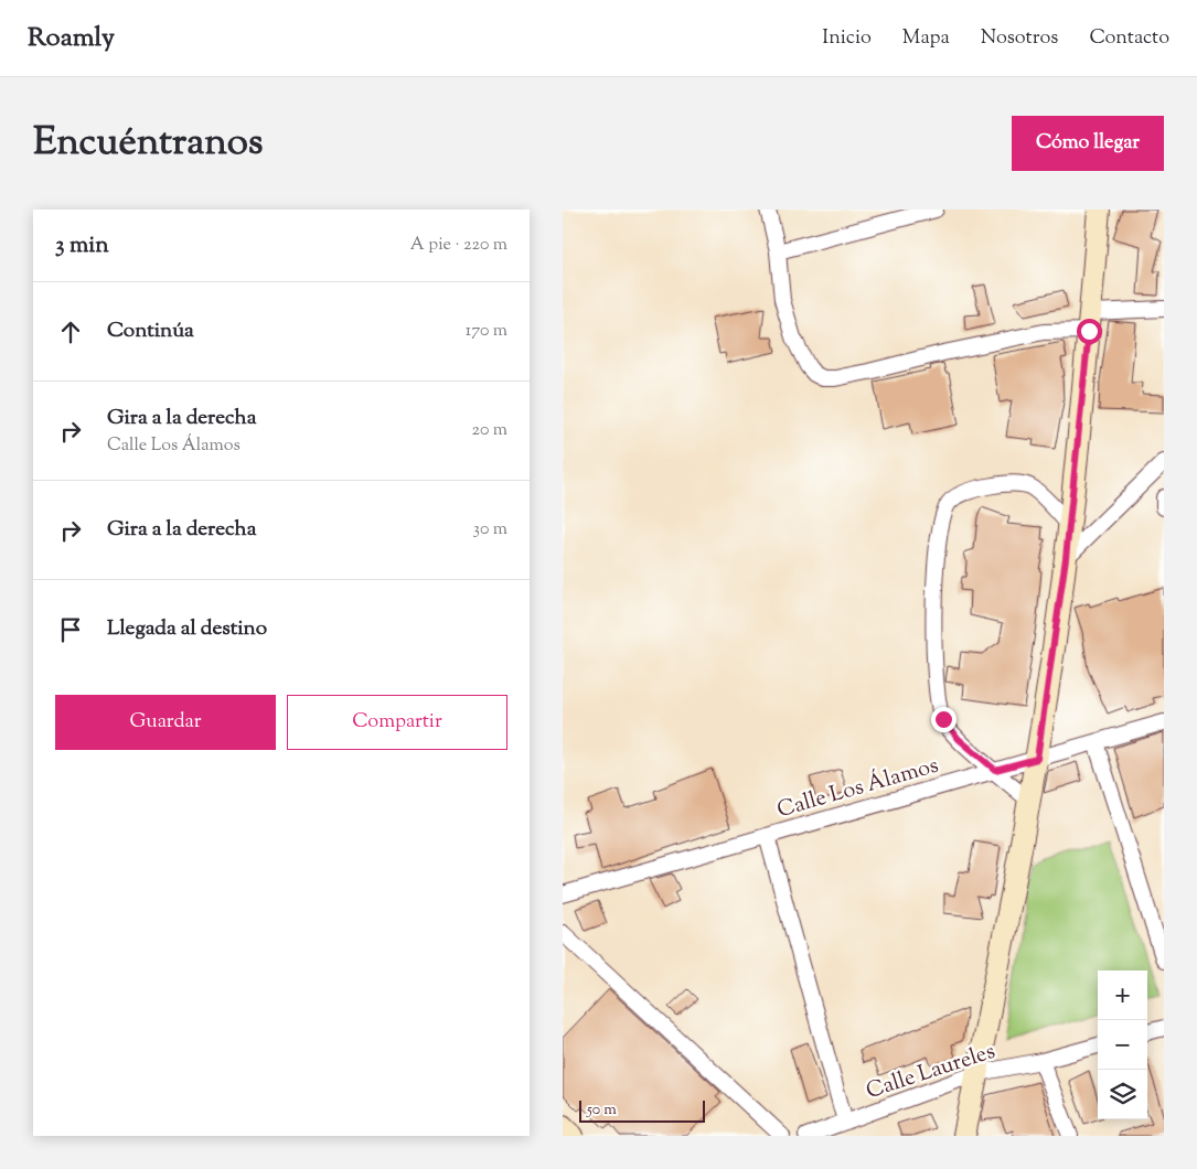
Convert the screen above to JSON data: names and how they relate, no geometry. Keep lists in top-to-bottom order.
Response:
{
  "streets": {
    "street": ["Calle Los Álamos", "Calle Laureles"]
  },
  "scale_bar": "50 m",
  "page": {
    "header": "Roamly",
    "nav": [
      "Inicio",
      "Mapa",
      "Nosotros",
      "Contacto"
    ],
    "title": "Encuéntranos",
    "buttons": [
      "Cómo llegar",
      ["Guardar", "Compartir"]
    ],
    "heading": ["3 min", "A pie · 220 m"],
    "list": [
      ["Continúa", "170 m"],
      ["Gira a la derecha", "Calle Los Álamos", "20 m"],
      ["Gira a la derecha", "30 m"],
      "Llegada al destino"
    ],
    "map_buttons": ["+", "−"],
    "scale": "50 m"
  }
}
